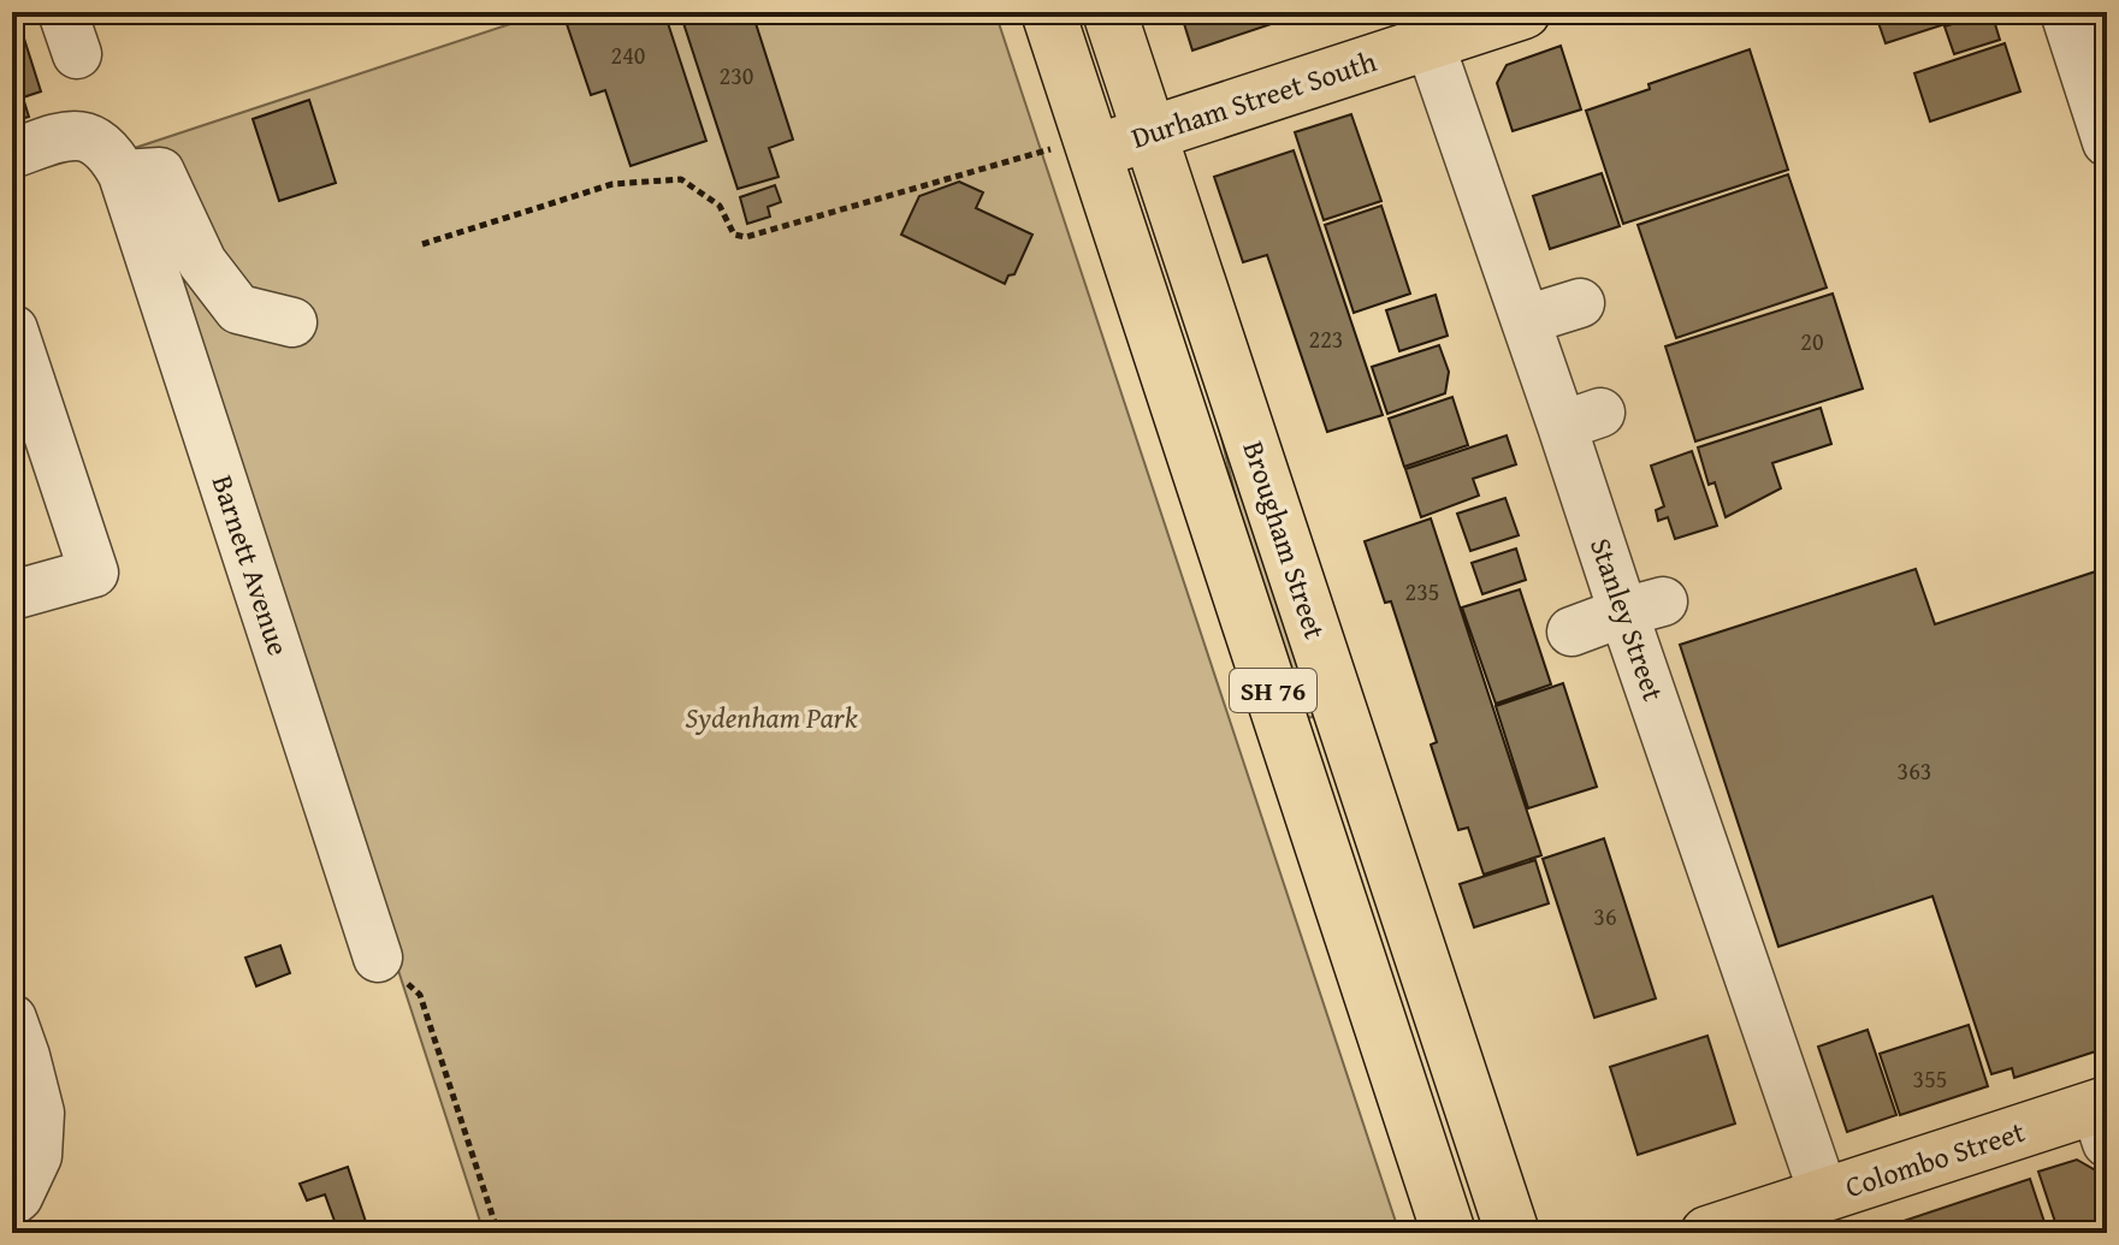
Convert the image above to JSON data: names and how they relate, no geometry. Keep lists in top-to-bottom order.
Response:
{
  "streets": {
    "main road": [
      "Durham Street South",
      "Brougham Street",
      "SH 76",
      "Colombo Street"
    ],
    "street": ["Barnett Avenue", "Stanley Street"]
  },
  "crossings": [
    ["Durham Street South", "Brougham Street"],
    ["Durham Street South", "Stanley Street"],
    ["Stanley Street", "Colombo Street"]
  ],
  "parks": ["Sydenham Park"],
  "house_numbers": [
    "240",
    "230",
    "223",
    "20",
    "235",
    "363",
    "36",
    "355"
  ]
}
